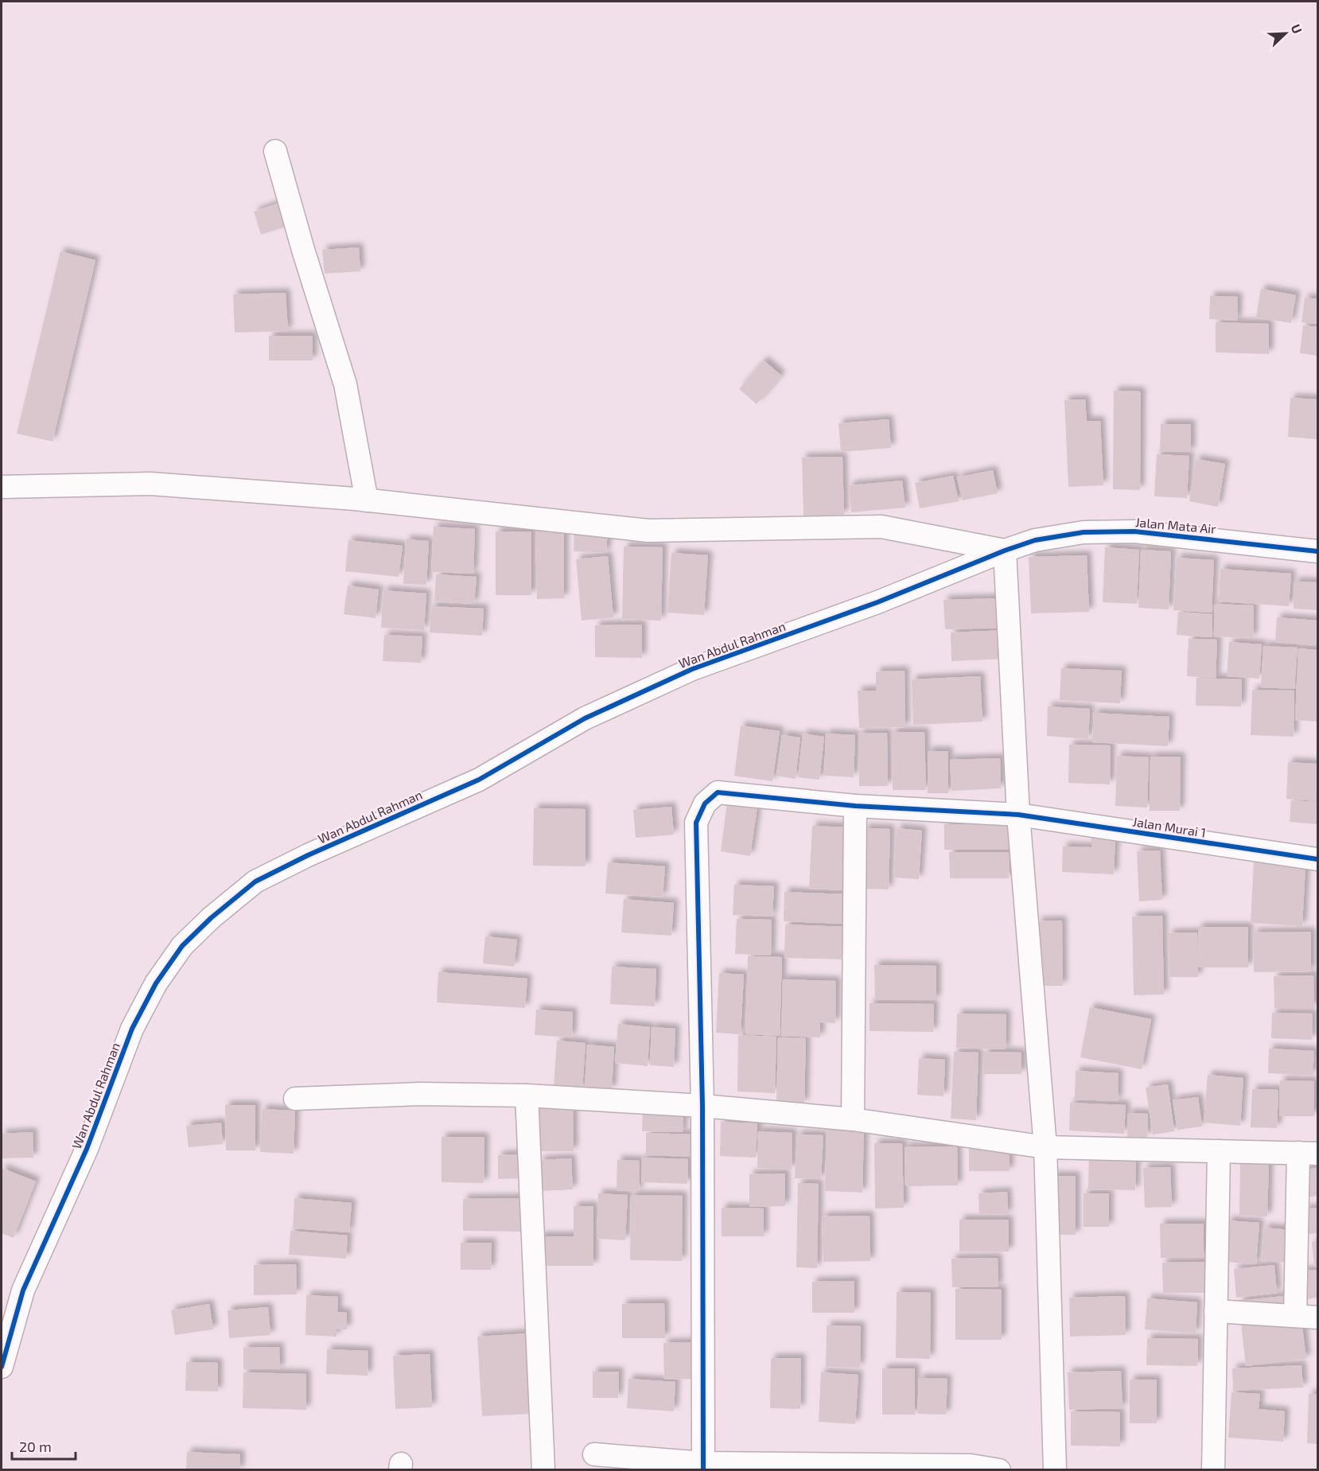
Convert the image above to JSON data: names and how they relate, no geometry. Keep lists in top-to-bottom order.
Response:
{
  "streets": {
    "street": ["Jalan Mata Air", "Wan Abdul Rahman", "Jalan Murai 1"]
  },
  "crossings": [
    ["Jalan Mata Air", "Wan Abdul Rahman"]
  ],
  "scale_bar": "20 m",
  "north": "top right"
}
